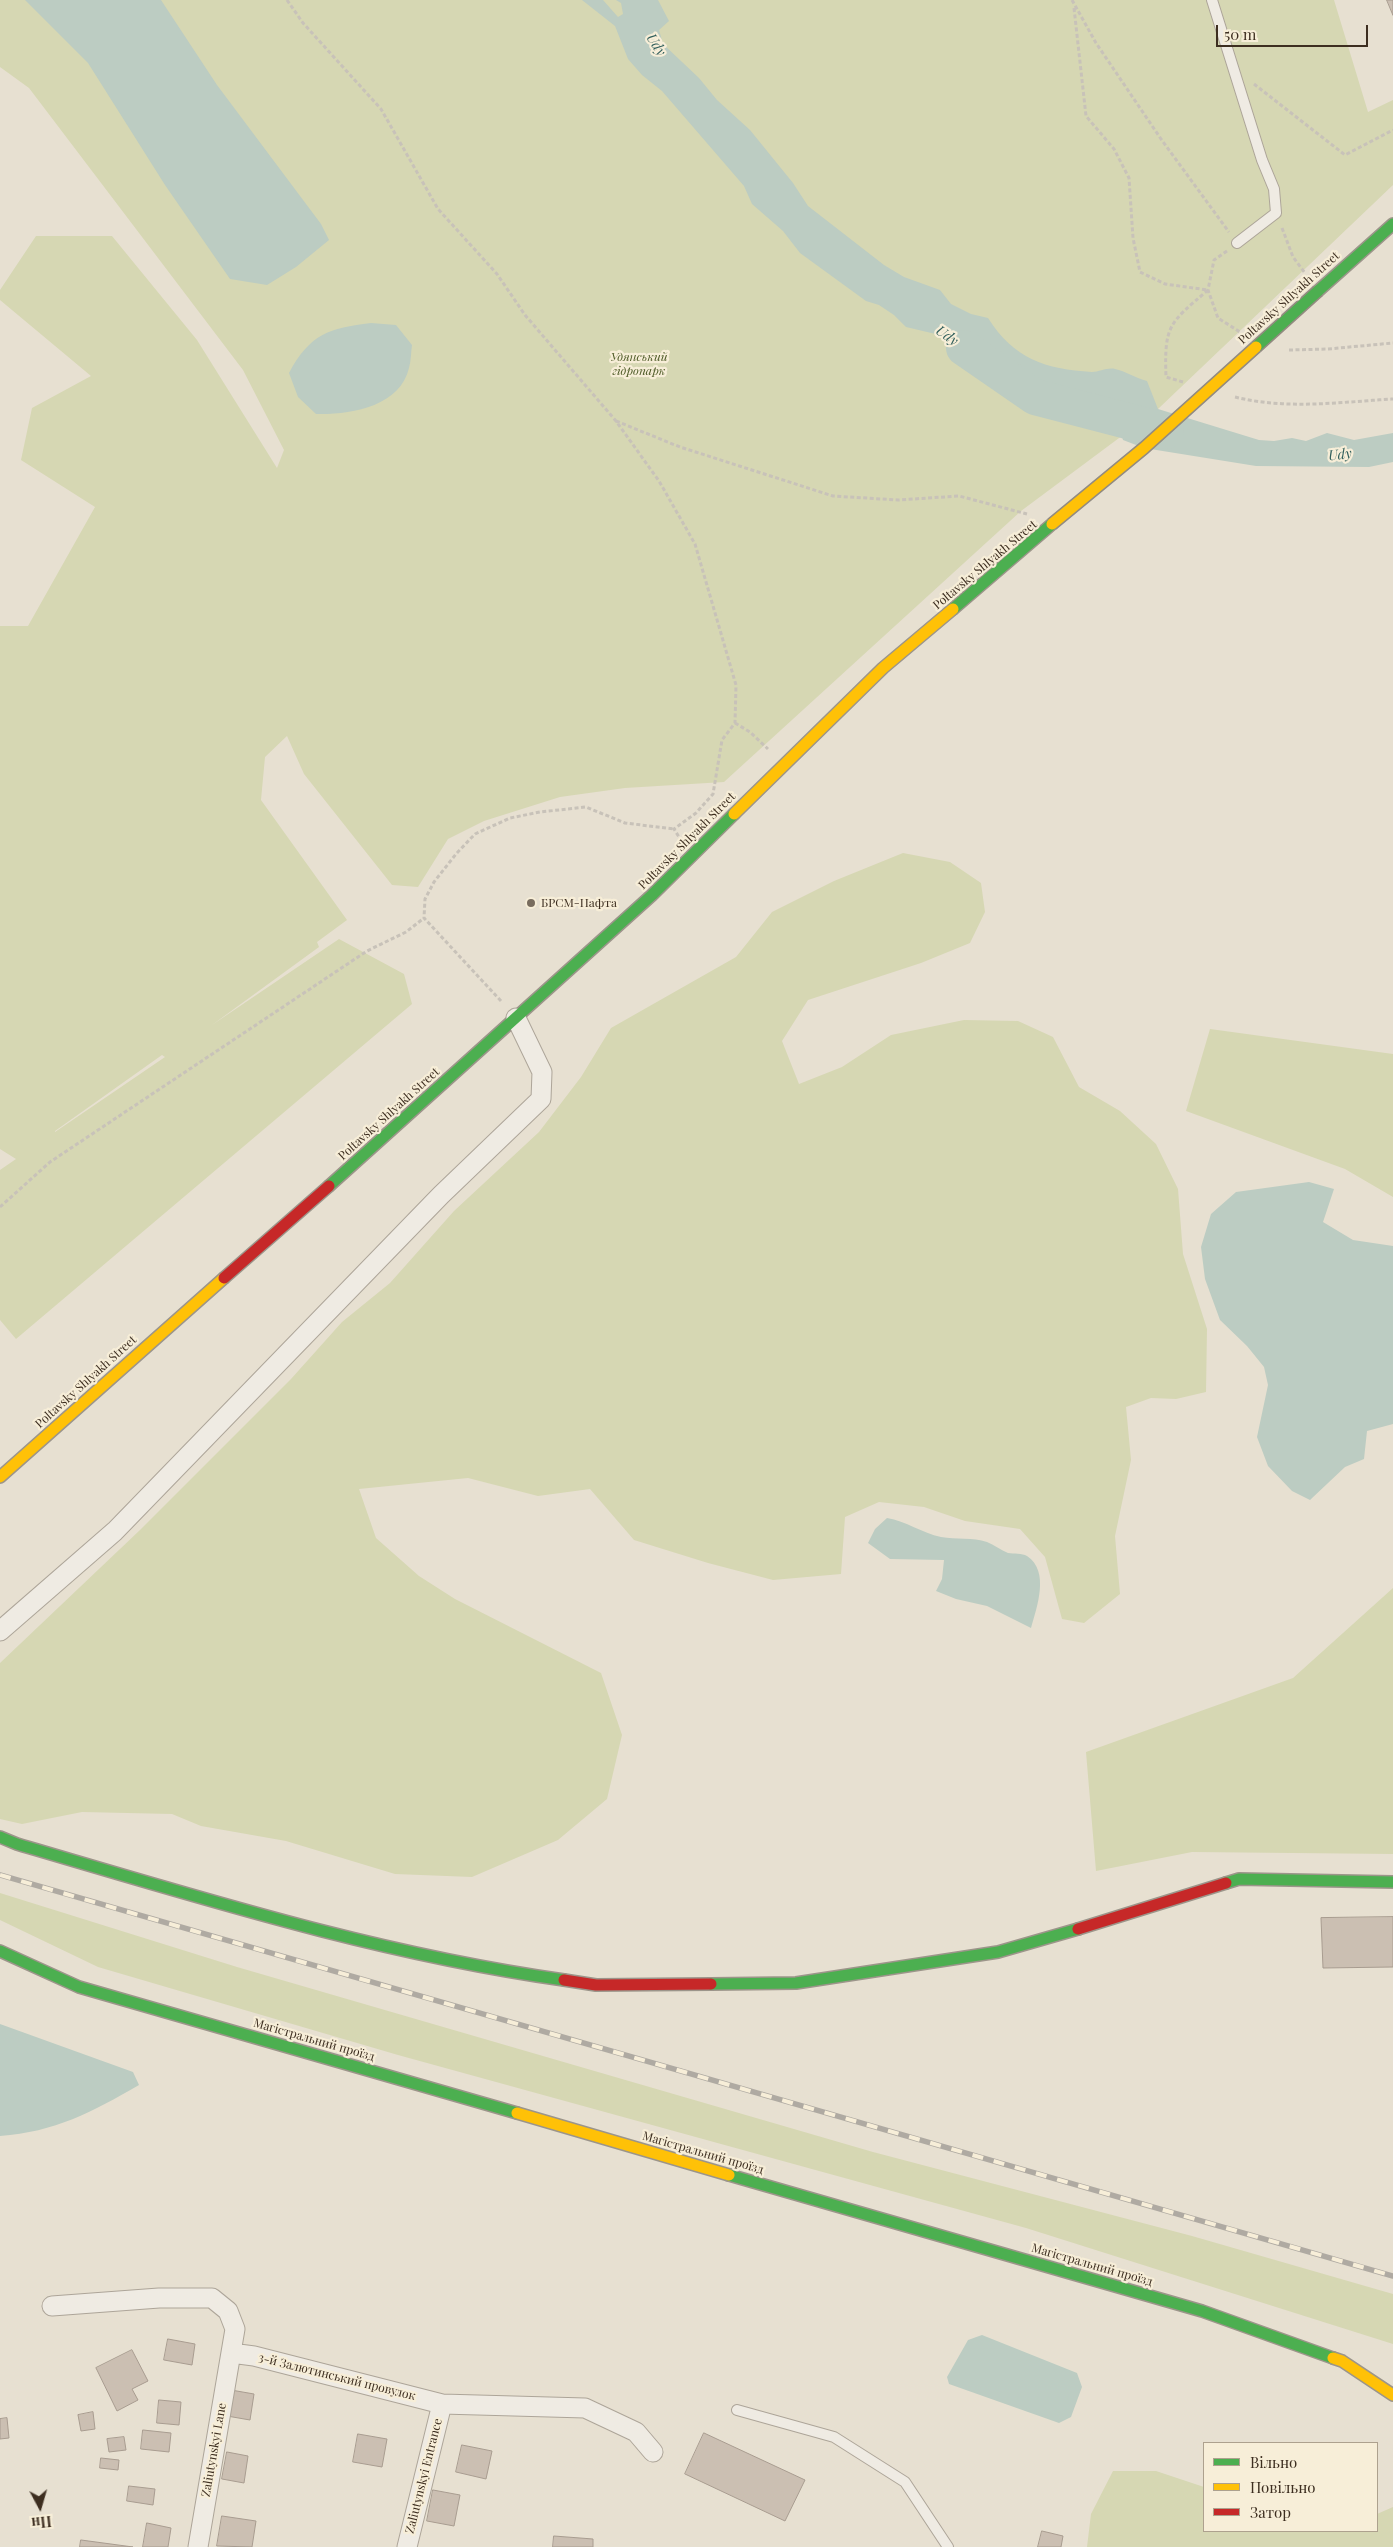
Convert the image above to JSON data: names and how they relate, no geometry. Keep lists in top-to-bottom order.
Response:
{
  "streets": {
    "main road": ["Poltavsky Shlyakh Street", "Магістральний проїзд"],
    "street": ["3-й Залютинський провулок", "Zaliutynskyi Lane", "Zaliutynskyi Entrance"]
  },
  "crossings": [
    ["3-й Залютинський провулок", "Zaliutynskyi Lane"],
    ["3-й Залютинський провулок", "Zaliutynskyi Entrance"]
  ],
  "water": ["Udy"],
  "parks": ["Удянський гідропарк"],
  "places": ["БРСМ-Нафта"],
  "legend": ["Вільно", "Повільно", "Затор"],
  "scale_bar": "50 m",
  "north": "bottom"
}
